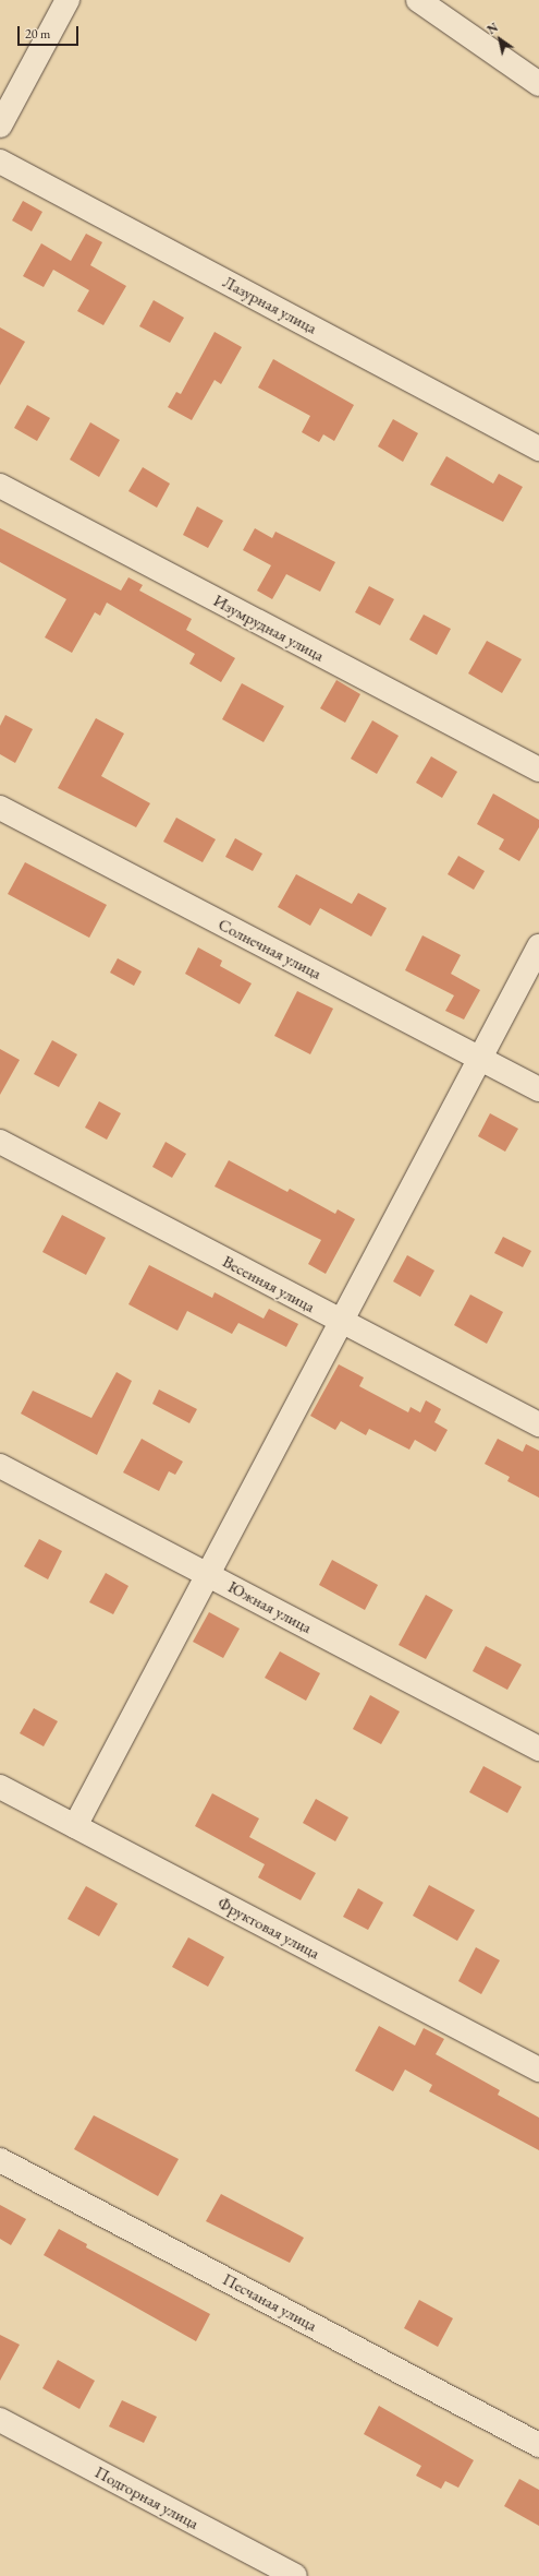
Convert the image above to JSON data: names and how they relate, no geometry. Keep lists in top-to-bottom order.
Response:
{
  "streets": {
    "street": [
      "Лазурная улица",
      "Изумрудная улица",
      "Солнечная улица",
      "Весенняя улица",
      "Южная улица",
      "Фруктовая улица",
      "Песчаная улица",
      "Подгорная улица"
    ]
  },
  "scale_bar": "20 m",
  "north": "top left"
}
